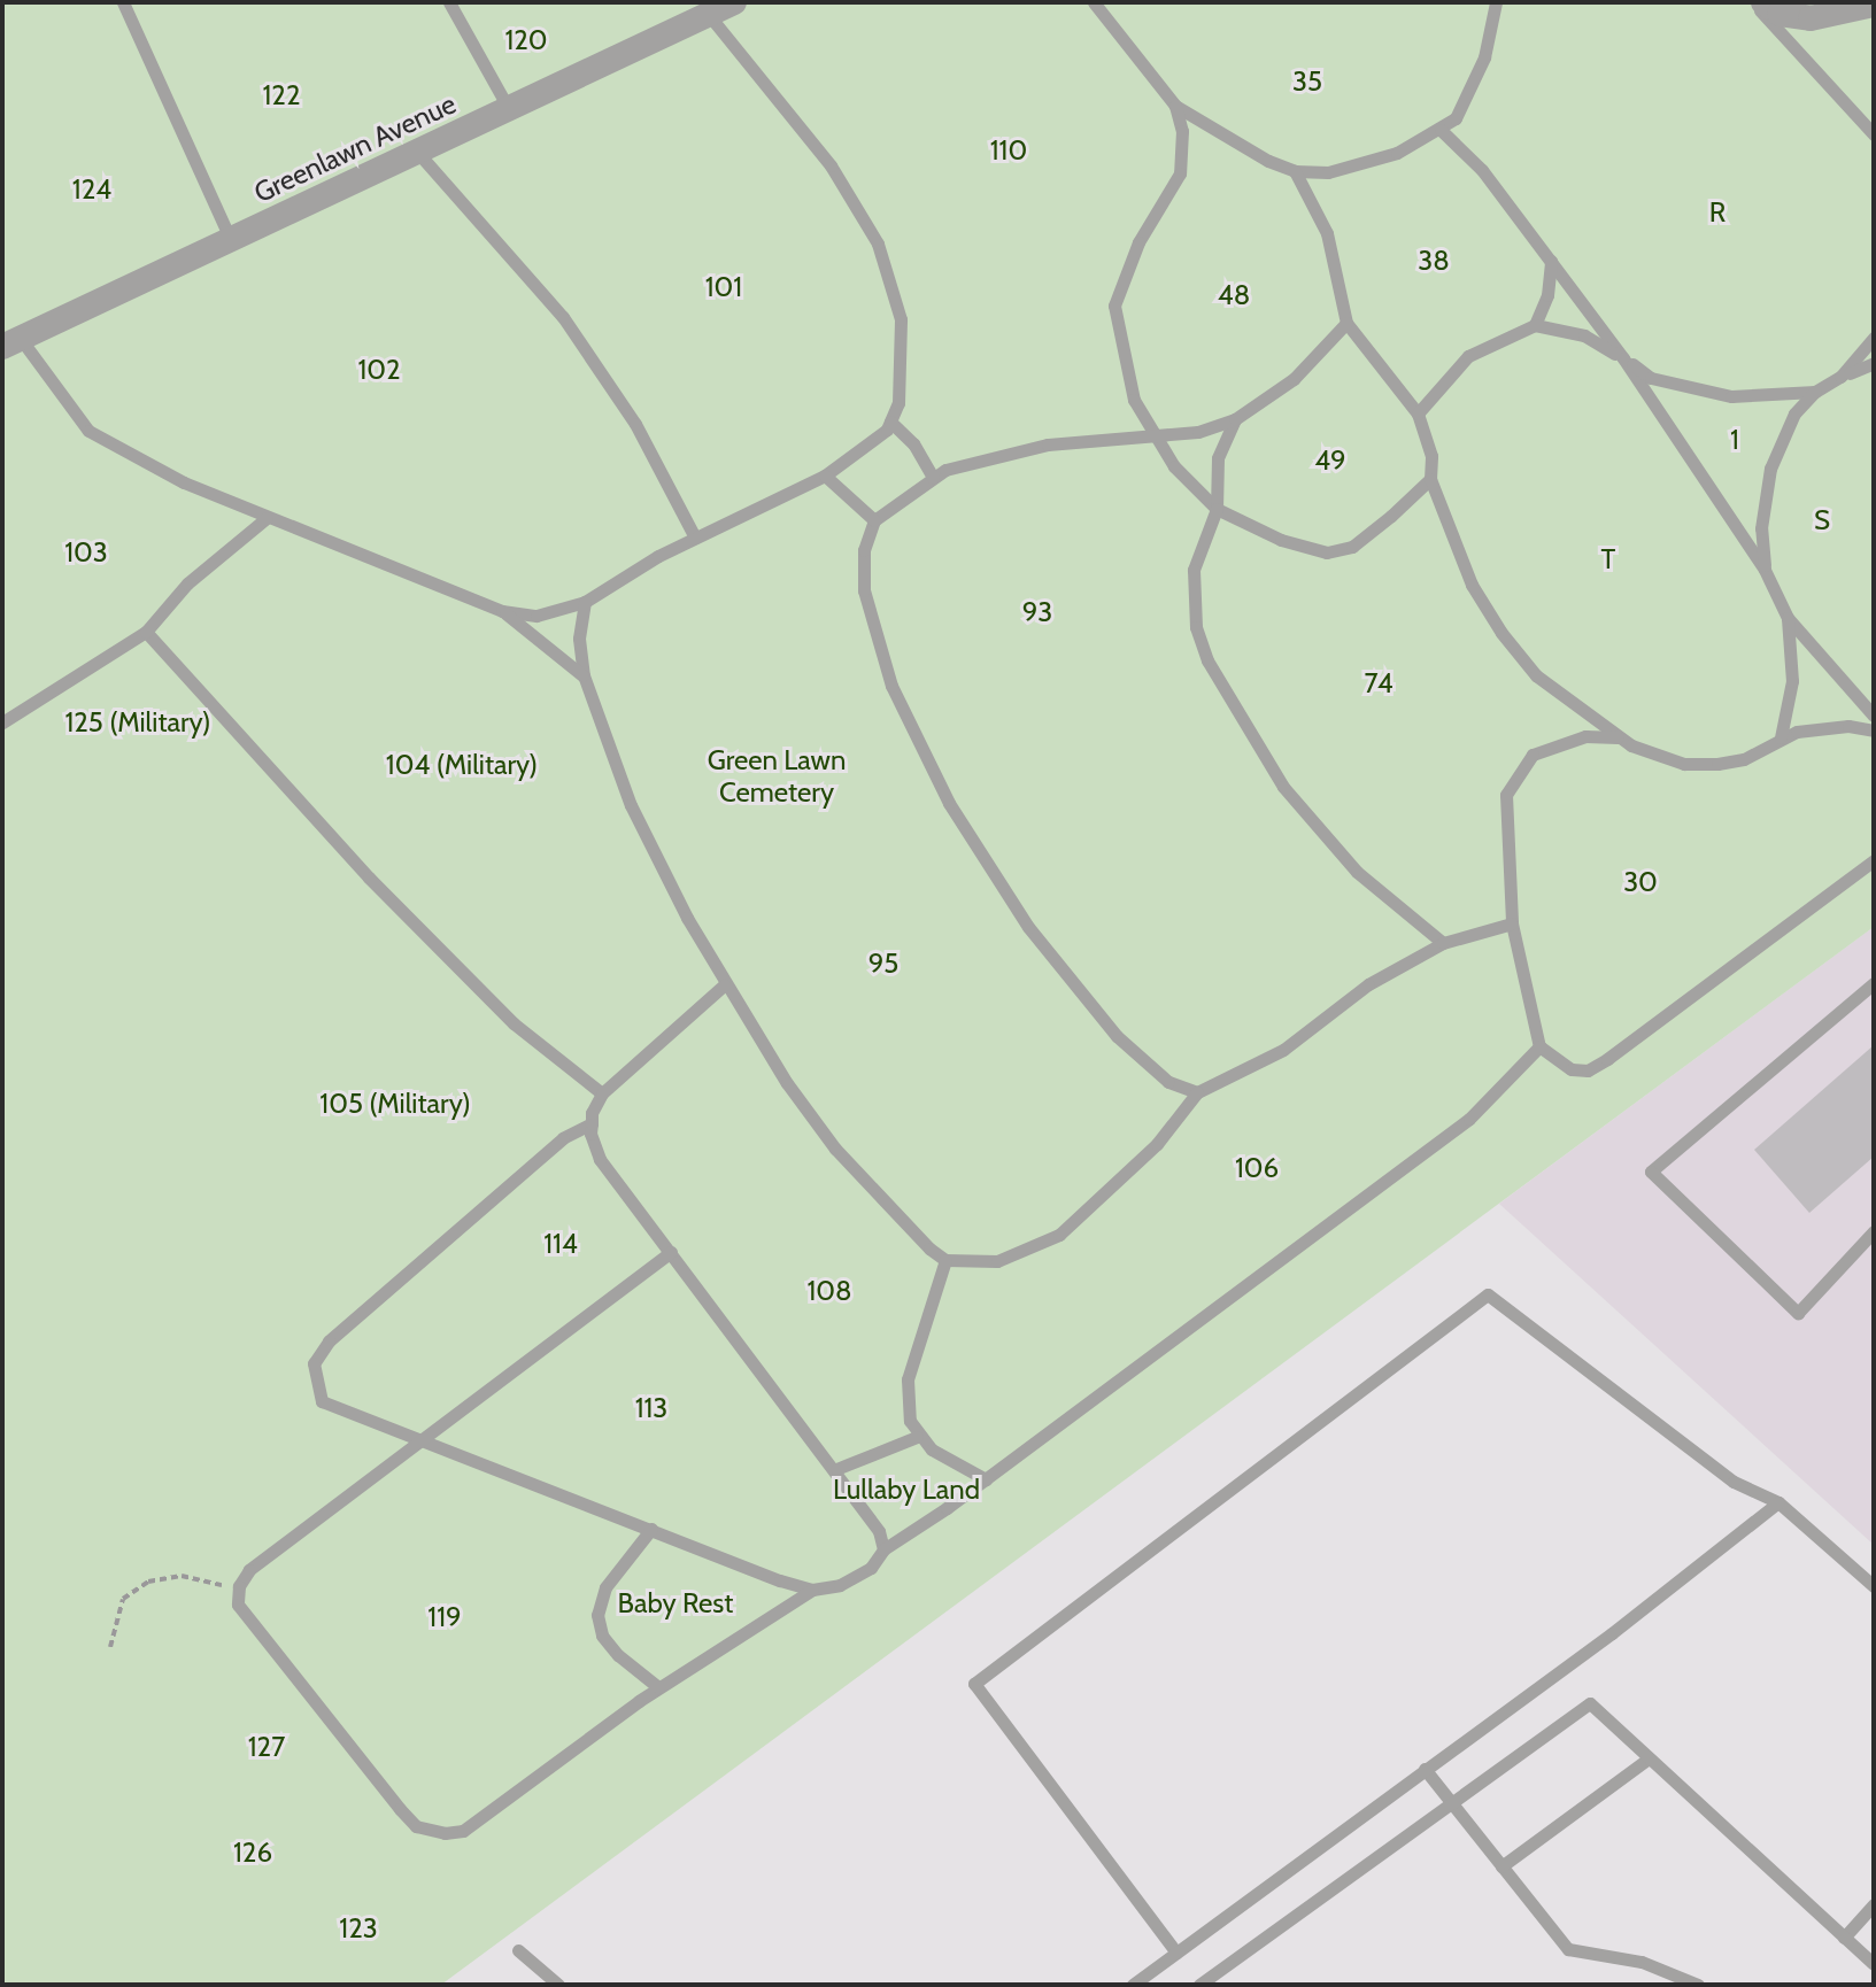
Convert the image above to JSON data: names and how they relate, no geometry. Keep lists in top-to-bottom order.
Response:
{
  "streets": {
    "street": ["Greenlawn Avenue"]
  },
  "parks": [
    "120",
    "35",
    "122",
    "110",
    "124",
    "R",
    "38",
    "101",
    "48",
    "102",
    "1",
    "49",
    "S",
    "103",
    "T",
    "93",
    "74",
    "125 (Military)",
    "Green Lawn Cemetery",
    "104 (Military)",
    "30",
    "95",
    "105 (Military)",
    "106",
    "114",
    "108",
    "113",
    "Lullaby Land",
    "Baby Rest",
    "119",
    "127",
    "126",
    "123"
  ]
}
